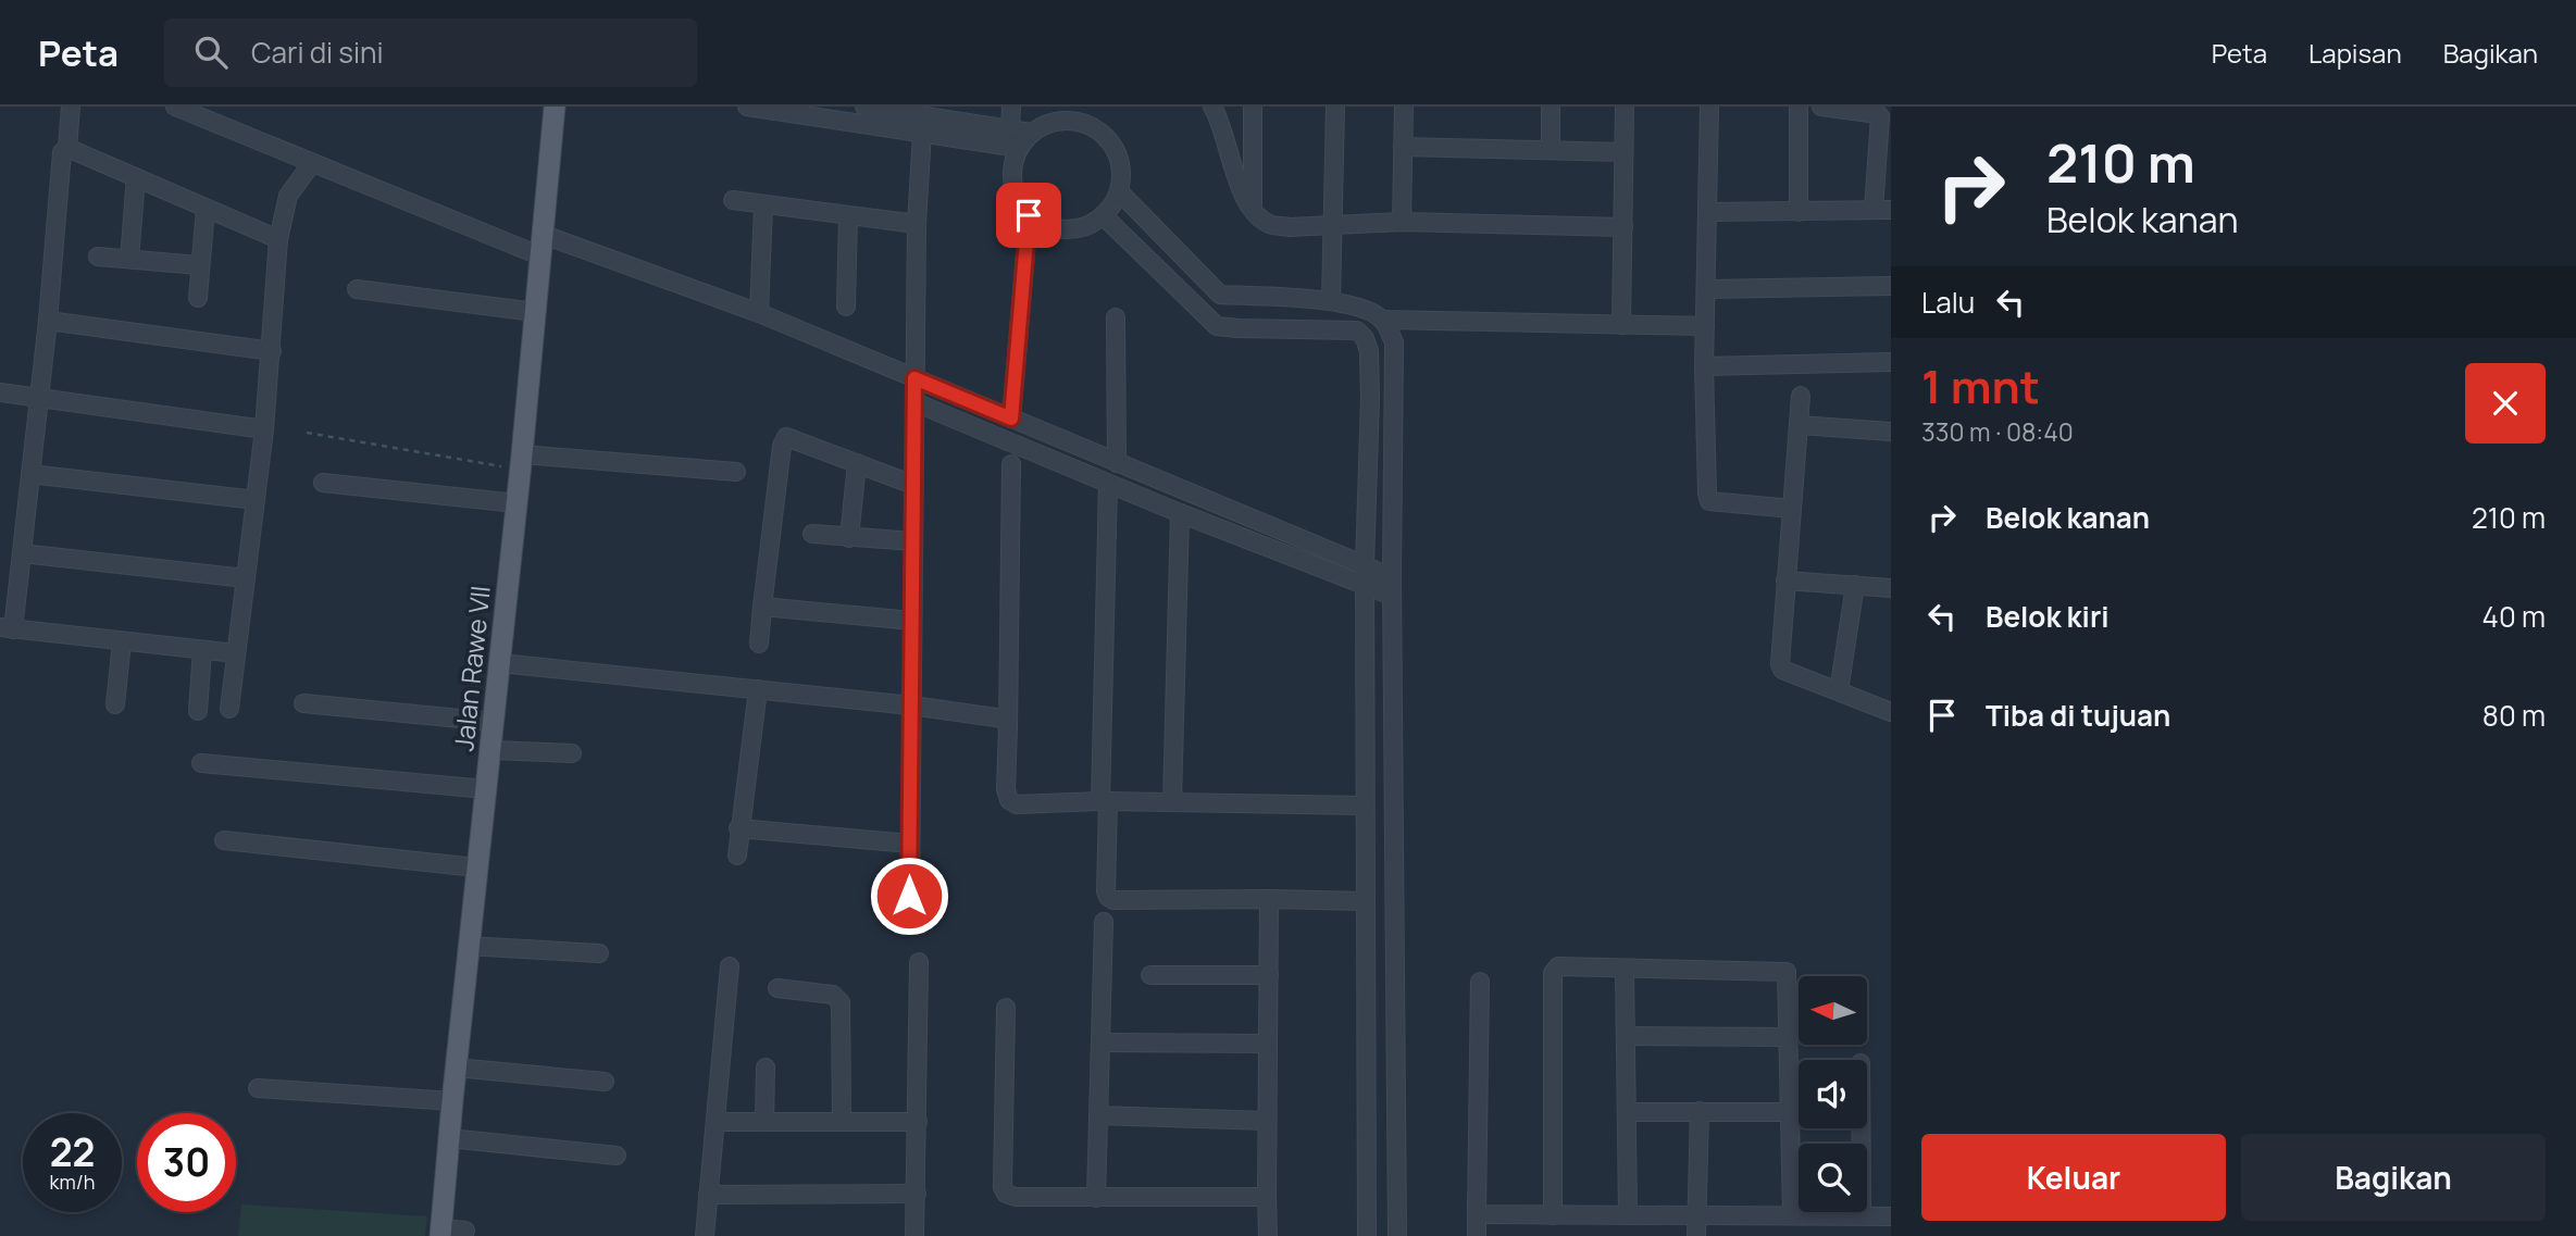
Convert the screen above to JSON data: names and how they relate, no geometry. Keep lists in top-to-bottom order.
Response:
{
  "streets": {
    "main road": ["Jalan Rawe VII"]
  },
  "north": "left",
  "page": {
    "header": "Peta",
    "search": "Cari di sini",
    "nav": ["Peta", "Lapisan", "Bagikan"],
    "turn": ["210 m", "Belok kanan"],
    "then": "Lalu",
    "heading": ["1 mnt", "330 m · 08:40"],
    "list": [
      {
        "name": "Belok kanan",
        "value": "210 m"
      },
      {
        "name": "Belok kiri",
        "value": "40 m"
      },
      {
        "name": "Tiba di tujuan",
        "value": "80 m"
      }
    ],
    "speed": "22 km/h",
    "limit": "30",
    "buttons": ["Keluar", "Bagikan"]
  }
}
